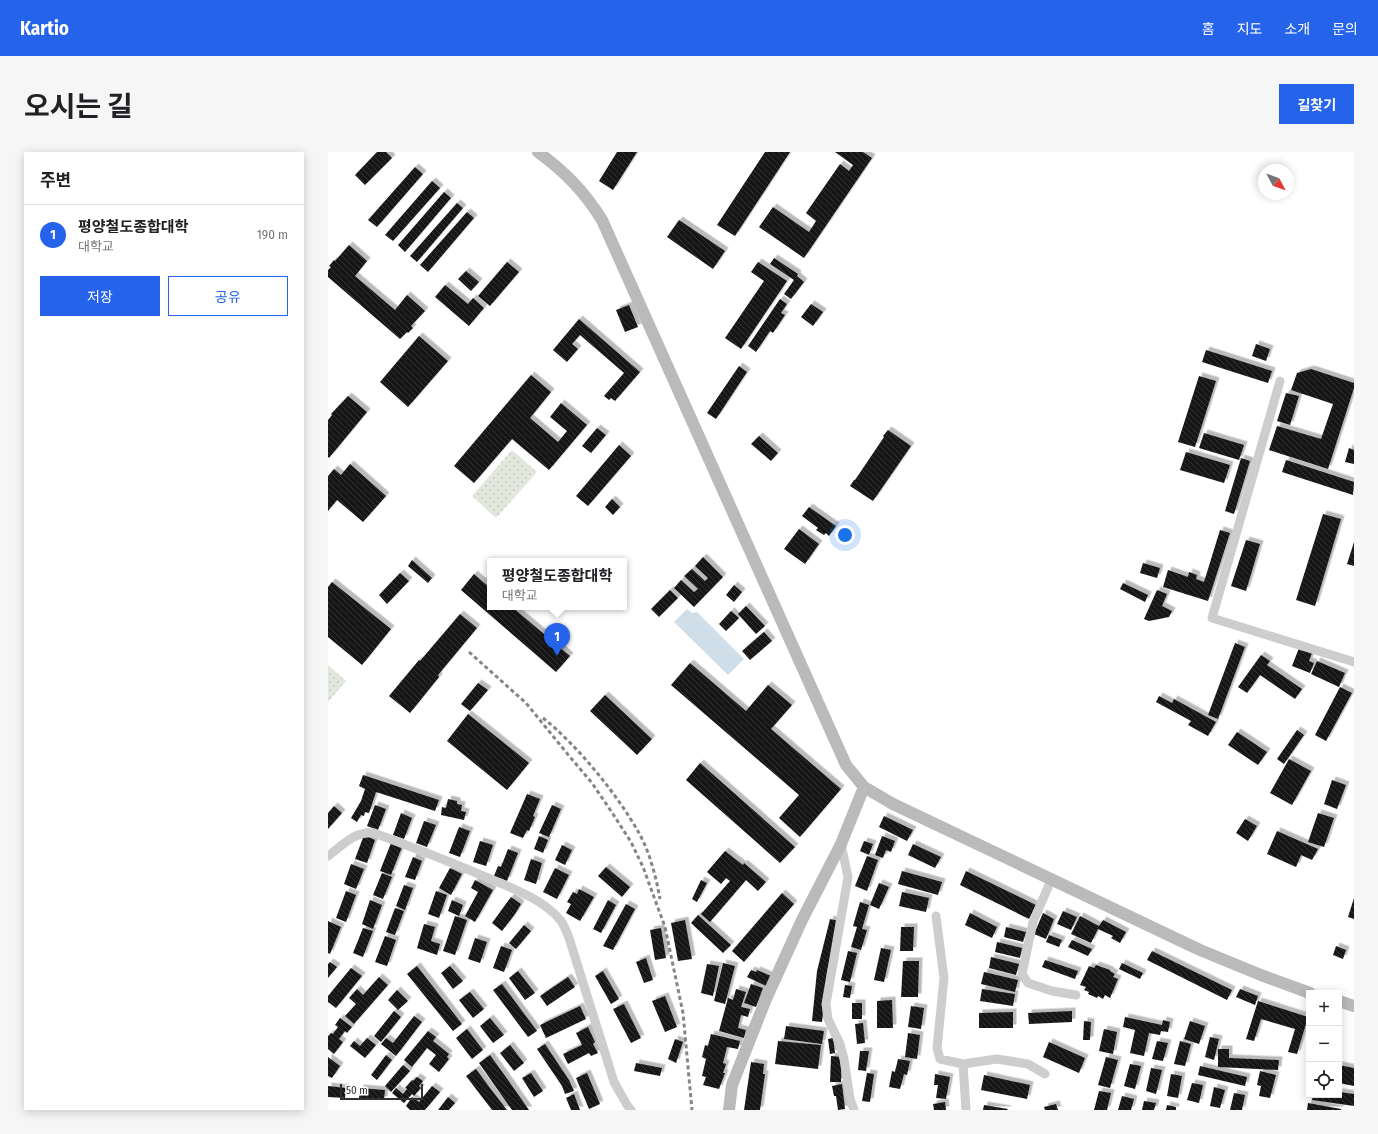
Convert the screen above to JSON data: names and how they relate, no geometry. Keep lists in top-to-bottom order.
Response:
{
  "scale_bar": "50 m",
  "north": "bottom right",
  "page": {
    "header": "Kartio",
    "nav": [
      "홈",
      "지도",
      "소개",
      "문의"
    ],
    "title": "오시는 길",
    "buttons": [
      "길찾기",
      ["저장", "공유"]
    ],
    "heading": "주변",
    "list": [
      {
        "mark": "1",
        "name": "평양철도종합대학",
        "note": "대학교",
        "value": "190 m"
      }
    ],
    "popup": ["평양철도종합대학", "대학교"],
    "pins": "1",
    "map_buttons": ["+", "−"],
    "scale": "50 m"
  }
}
